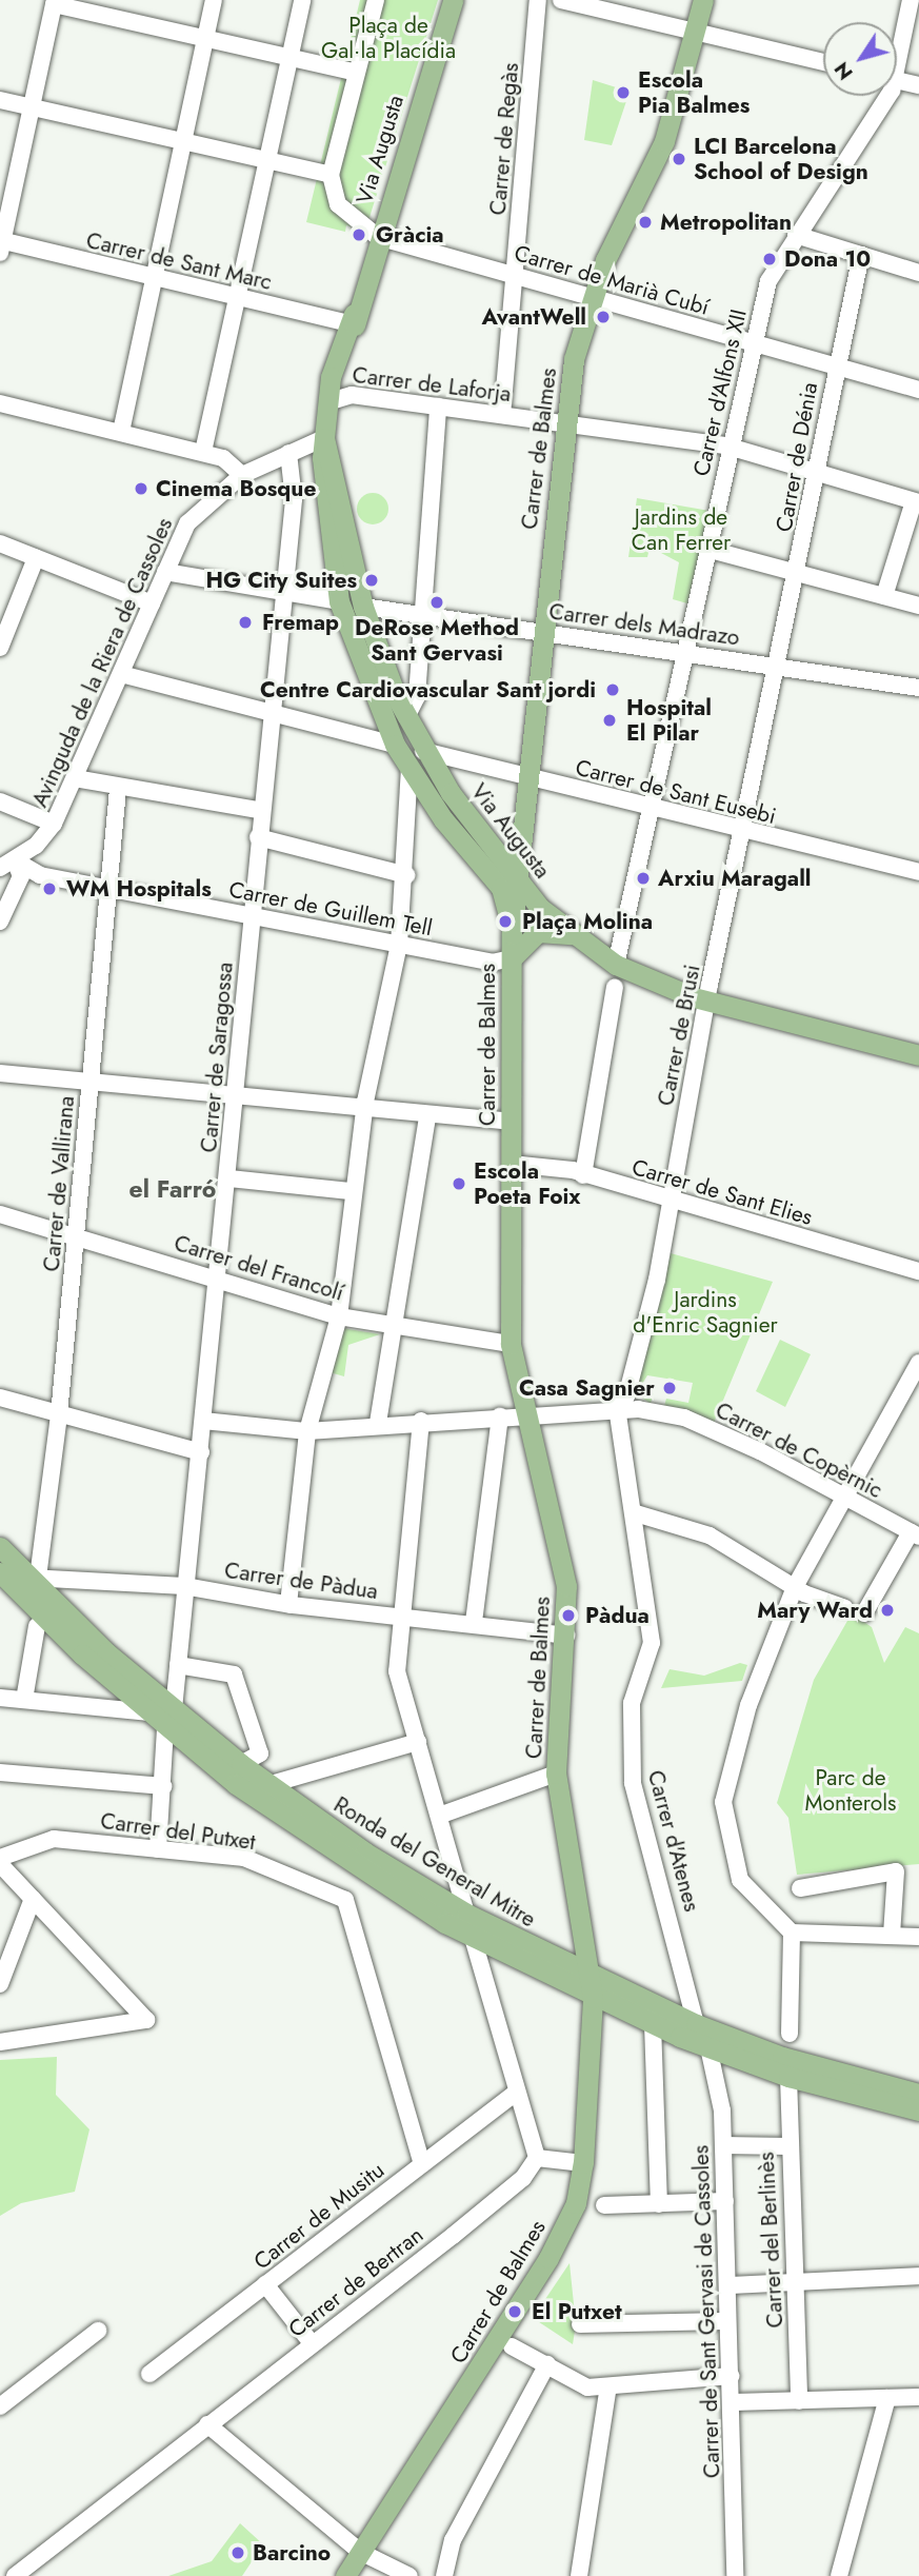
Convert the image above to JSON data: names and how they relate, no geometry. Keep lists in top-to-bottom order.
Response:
{
  "streets": {
    "main road": ["Via Augusta", "Carrer de Balmes", "Ronda del General Mitre"],
    "street": [
      "Carrer de Regàs",
      "Carrer de Sant Marc",
      "Carrer de Marià Cubí",
      "Carrer de Laforja",
      "Carrer d'Alfons XII",
      "Carrer de Dénia",
      "Carrer dels Madrazo",
      "Avinguda de la Riera de Cassoles",
      "Carrer de Sant Eusebi",
      "Carrer de Guillem Tell",
      "Carrer de Brusi",
      "Carrer de Saragossa",
      "Carrer de Vallirana",
      "Carrer de Sant Elies",
      "Carrer del Francolí",
      "Carrer de Copèrnic",
      "Carrer de Pàdua",
      "Carrer del Putxet",
      "Carrer d'Atenes",
      "Carrer de Musitu",
      "Carrer del Berlinès",
      "Carrer de Bertran",
      "Carrer de Sant Gervasi de Cassoles"
    ]
  },
  "crossings": [
    ["Carrer de Regàs", "Carrer de Marià Cubí"],
    ["Carrer de Regàs", "Carrer de Laforja"],
    ["Via Augusta", "Carrer de Sant Marc"],
    ["Via Augusta", "Carrer de Marià Cubí"],
    ["Via Augusta", "Carrer de Laforja"],
    ["Via Augusta", "Carrer d'Alfons XII"],
    ["Via Augusta", "Carrer de Balmes"],
    ["Via Augusta", "Carrer dels Madrazo"],
    ["Via Augusta", "Avinguda de la Riera de Cassoles"],
    ["Via Augusta", "Carrer de Sant Eusebi"],
    ["Via Augusta", "Carrer de Brusi"],
    ["Carrer de Marià Cubí", "Carrer d'Alfons XII"],
    ["Carrer de Marià Cubí", "Carrer de Balmes"],
    ["Carrer de Marià Cubí", "Carrer de Dénia"],
    ["Carrer de Laforja", "Carrer d'Alfons XII"],
    ["Carrer de Laforja", "Carrer de Balmes"],
    ["Carrer de Laforja", "Carrer de Dénia"],
    ["Carrer d'Alfons XII", "Carrer dels Madrazo"],
    ["Carrer d'Alfons XII", "Carrer de Sant Eusebi"],
    ["Carrer de Balmes", "Carrer dels Madrazo"],
    ["Carrer de Balmes", "Carrer de Sant Eusebi"],
    ["Carrer de Balmes", "Carrer de Guillem Tell"],
    ["Carrer de Balmes", "Carrer de Sant Elies"],
    ["Carrer de Balmes", "Carrer del Francolí"],
    ["Carrer de Balmes", "Carrer de Copèrnic"],
    ["Carrer de Balmes", "Carrer de Pàdua"],
    ["Carrer de Balmes", "Ronda del General Mitre"],
    ["Carrer de Dénia", "Carrer dels Madrazo"],
    ["Carrer de Dénia", "Carrer de Brusi"],
    ["Carrer dels Madrazo", "Carrer de Brusi"],
    ["Avinguda de la Riera de Cassoles", "Carrer de Sant Eusebi"],
    ["Avinguda de la Riera de Cassoles", "Carrer de Guillem Tell"],
    ["Avinguda de la Riera de Cassoles", "Carrer de Saragossa"],
    ["Carrer de Sant Eusebi", "Carrer de Brusi"],
    ["Carrer de Sant Eusebi", "Carrer de Saragossa"],
    ["Carrer de Guillem Tell", "Carrer de Saragossa"],
    ["Carrer de Guillem Tell", "Carrer de Vallirana"],
    ["Carrer de Brusi", "Carrer de Sant Elies"],
    ["Carrer de Brusi", "Carrer de Copèrnic"],
    ["Carrer de Brusi", "Carrer d'Atenes"],
    ["Carrer de Saragossa", "Carrer del Francolí"],
    ["Carrer de Saragossa", "Carrer de Copèrnic"],
    ["Carrer de Saragossa", "Carrer de Pàdua"],
    ["Carrer de Saragossa", "Carrer del Putxet"],
    ["Carrer de Saragossa", "Ronda del General Mitre"],
    ["Carrer de Vallirana", "Carrer del Francolí"],
    ["Carrer de Vallirana", "Carrer de Pàdua"],
    ["Carrer de Vallirana", "Ronda del General Mitre"],
    ["Carrer de Copèrnic", "Carrer d'Atenes"],
    ["Carrer de Pàdua", "Ronda del General Mitre"],
    ["Carrer del Putxet", "Carrer de Musitu"],
    ["Carrer d'Atenes", "Ronda del General Mitre"],
    ["Ronda del General Mitre", "Carrer del Berlinès"],
    ["Ronda del General Mitre", "Carrer de Sant Gervasi de Cassoles"]
  ],
  "districts": ["el Farró"],
  "parks": [
    "Plaça de Gal·la Placídia",
    "Jardins de Can Ferrer",
    "Jardins d'Enric Sagnier",
    "Parc de Monterols"
  ],
  "places": [
    "Escola Pia Balmes",
    "LCI Barcelona School of Design",
    "Metropolitan",
    "Gràcia",
    "Dona 10",
    "AvantWell",
    "Cinema Bosque",
    "HG City Suites",
    "DeRose Method Sant Gervasi",
    "Fremap",
    "Centre Cardiovascular Sant jordi",
    "Hospital El Pilar",
    "Arxiu Maragall",
    "WM Hospitals",
    "Plaça Molina",
    "Escola Poeta Foix",
    "Casa Sagnier",
    "Mary Ward",
    "Pàdua",
    "El Putxet",
    "Barcino"
  ],
  "north": "bottom left"
}
